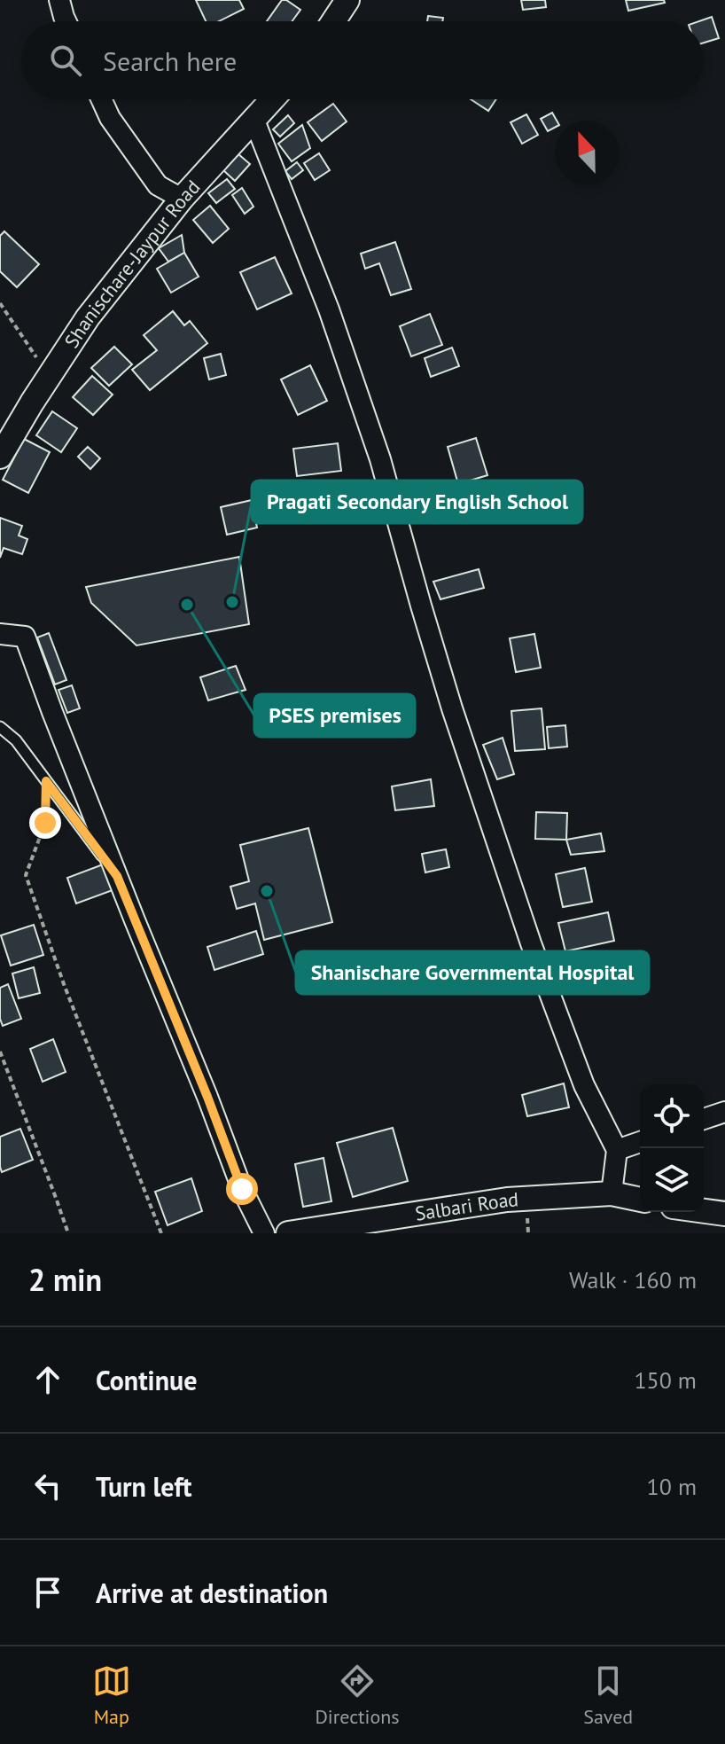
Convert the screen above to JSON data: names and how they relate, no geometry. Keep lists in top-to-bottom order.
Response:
{
  "streets": {
    "street": ["Shanischare-Jaypur Road", "Salbari Road"]
  },
  "places": ["Pragati Secondary English School", "PSES premises", "Shanischare Governmental Hospital"],
  "north": "top",
  "page": {
    "search": "Search here",
    "heading": ["2 min", "Walk · 160 m"],
    "list": [
      ["Continue", "150 m"],
      ["Turn left", "10 m"],
      "Arrive at destination"
    ],
    "nav": ["Map", "Directions", "Saved"]
  }
}
